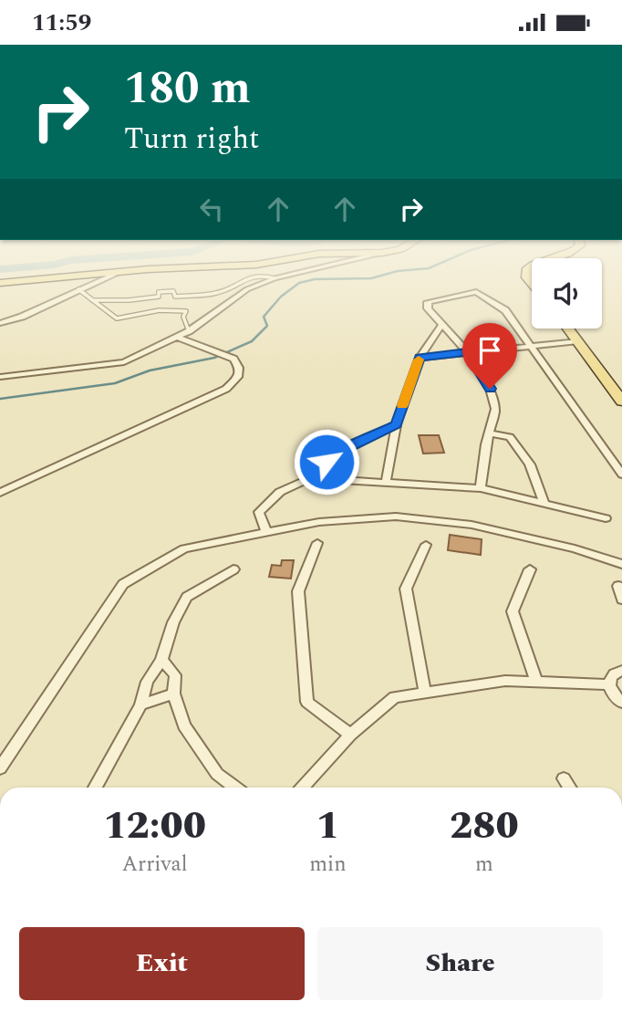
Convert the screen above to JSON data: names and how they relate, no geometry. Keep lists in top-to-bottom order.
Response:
{
  "page": {
    "status": "11:59",
    "turn": ["180 m", "Turn right"],
    "eta": [
      "12:00",
      "Arrival",
      "1",
      "min",
      "280",
      "m"
    ],
    "buttons": ["Exit", "Share"]
  }
}
